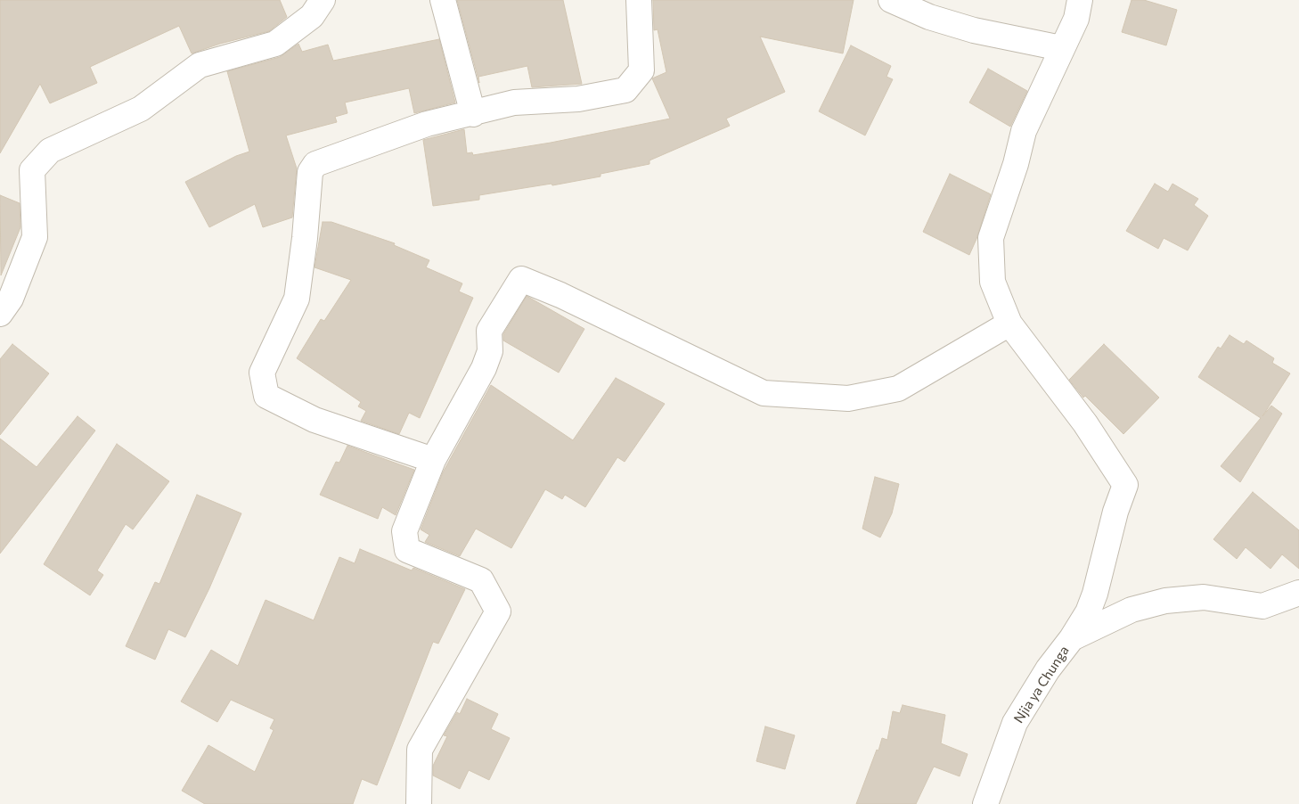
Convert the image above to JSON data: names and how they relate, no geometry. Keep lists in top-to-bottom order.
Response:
{
  "streets": {
    "street": ["Njia ya Chunga"]
  }
}
